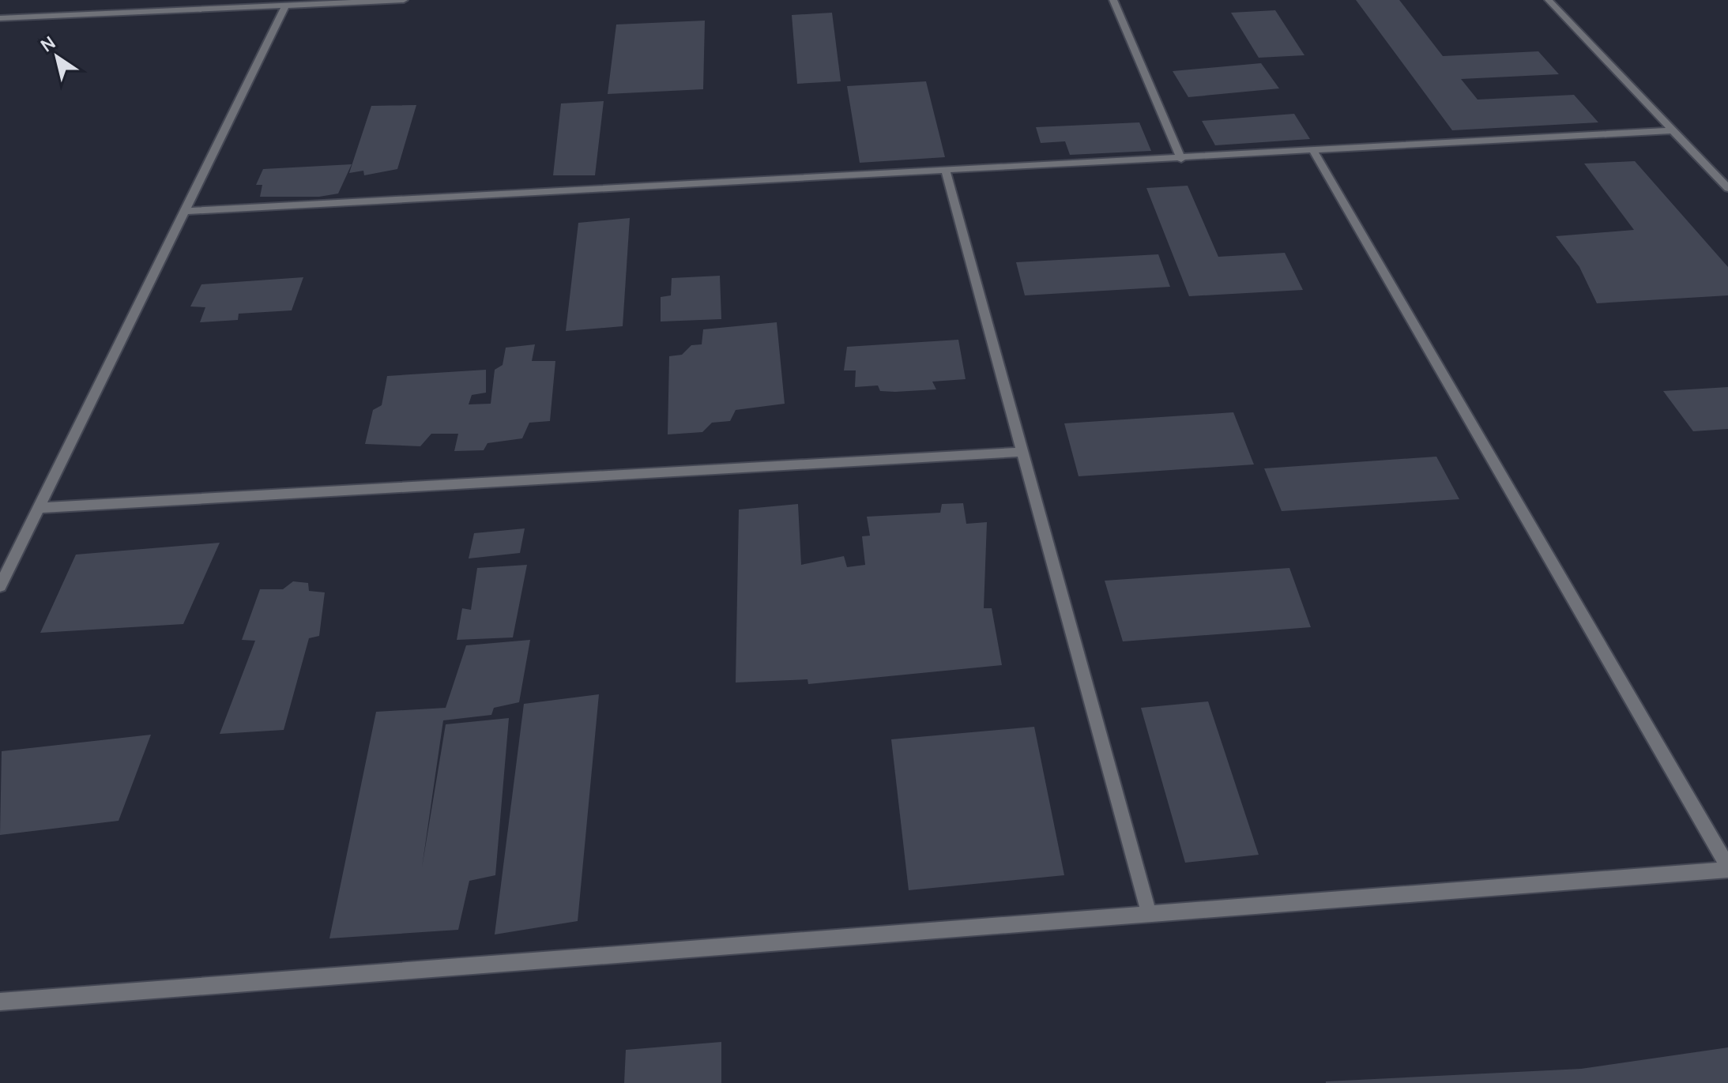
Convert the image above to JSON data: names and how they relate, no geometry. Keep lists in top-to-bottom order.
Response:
{
  "north": "top left"
}
